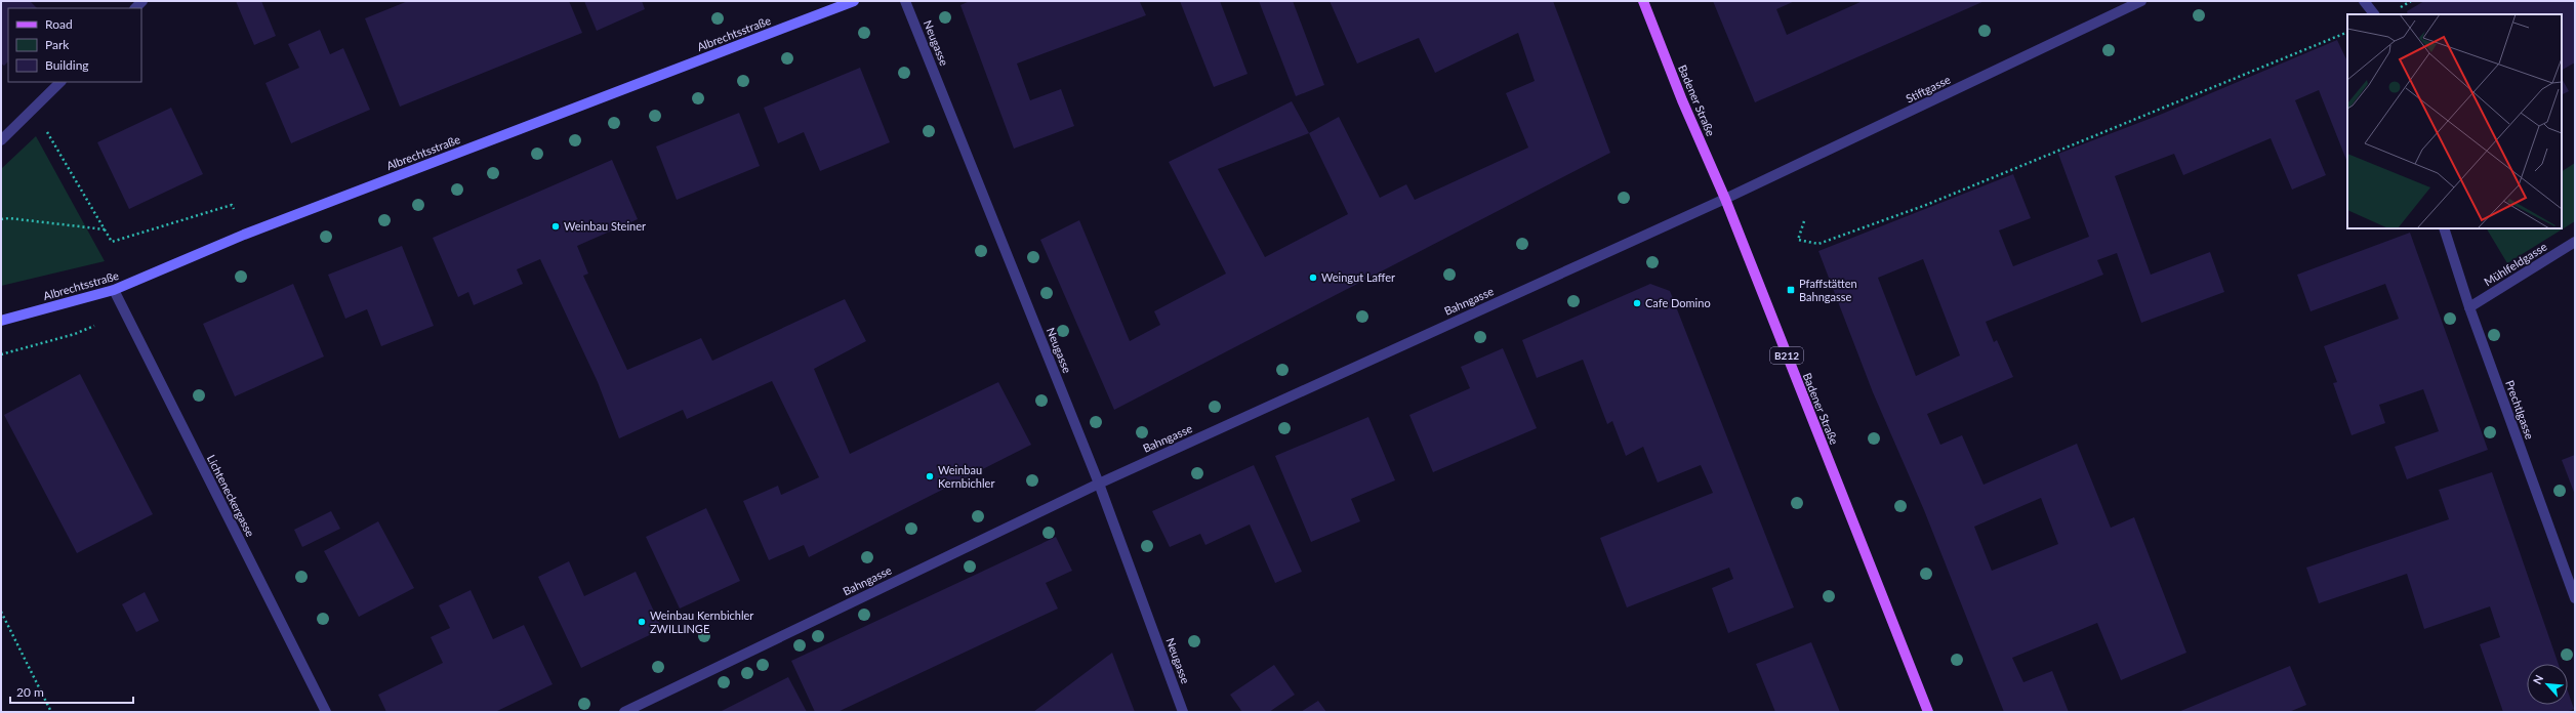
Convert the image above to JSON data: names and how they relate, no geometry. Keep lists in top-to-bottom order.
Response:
{
  "streets": {
    "main road": ["Badener Straße", "B212"],
    "street": [
      "Albrechtsstraße",
      "Neugasse",
      "Stiftgasse",
      "Mühlfeldgasse",
      "Bahngasse",
      "Prechtlgasse",
      "Lichteneckergasse"
    ]
  },
  "crossings": [
    ["Albrechtsstraße", "Lichteneckergasse"],
    ["Neugasse", "Bahngasse"],
    ["Stiftgasse", "Badener Straße"],
    ["Stiftgasse", "Bahngasse"],
    ["Badener Straße", "Bahngasse"],
    ["Mühlfeldgasse", "Prechtlgasse"]
  ],
  "places": {
    "other": [
      "Weinbau Steiner",
      "Weingut Laffer",
      "Cafe Domino",
      "Weinbau Kernbichler",
      "Weinbau Kernbichler ZWILLINGE"
    ],
    "transit": ["Pfaffstätten Bahngasse"]
  },
  "legend": ["Road", "Park", "Building"],
  "scale_bar": "20 m",
  "north": "top left"
}
